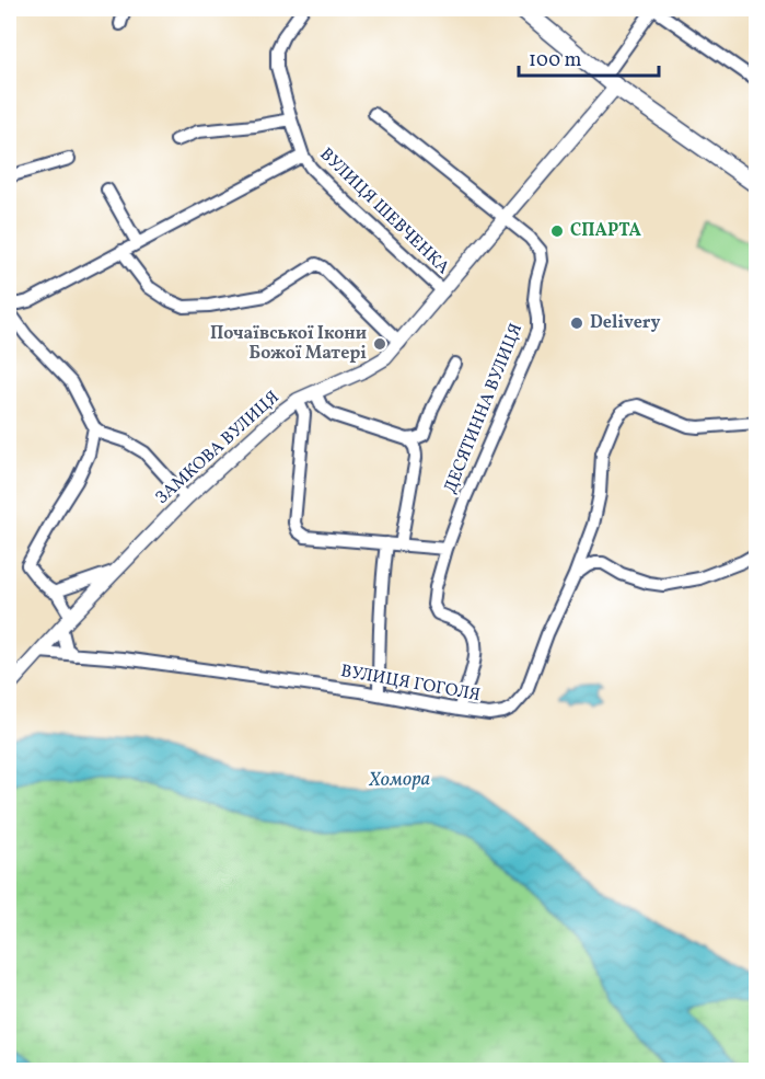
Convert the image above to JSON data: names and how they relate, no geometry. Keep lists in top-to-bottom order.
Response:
{
  "streets": {
    "street": [
      "ВУЛИЦЯ ШЕВЧЕНКА",
      "ДЕСЯТИННА ВУЛИЦЯ",
      "ЗАМКОВА ВУЛИЦЯ",
      "ВУЛИЦЯ ГОГОЛЯ"
    ]
  },
  "crossings": [
    ["ВУЛИЦЯ ШЕВЧЕНКА", "ЗАМКОВА ВУЛИЦЯ"],
    ["ДЕСЯТИННА ВУЛИЦЯ", "ЗАМКОВА ВУЛИЦЯ"],
    ["ДЕСЯТИННА ВУЛИЦЯ", "ВУЛИЦЯ ГОГОЛЯ"],
    ["ЗАМКОВА ВУЛИЦЯ", "ВУЛИЦЯ ГОГОЛЯ"]
  ],
  "water": ["Хомора"],
  "places": ["СПАРТА", "Delivery", "Почаївської Ікони Божої Матері"],
  "scale_bar": "100 m"
}
